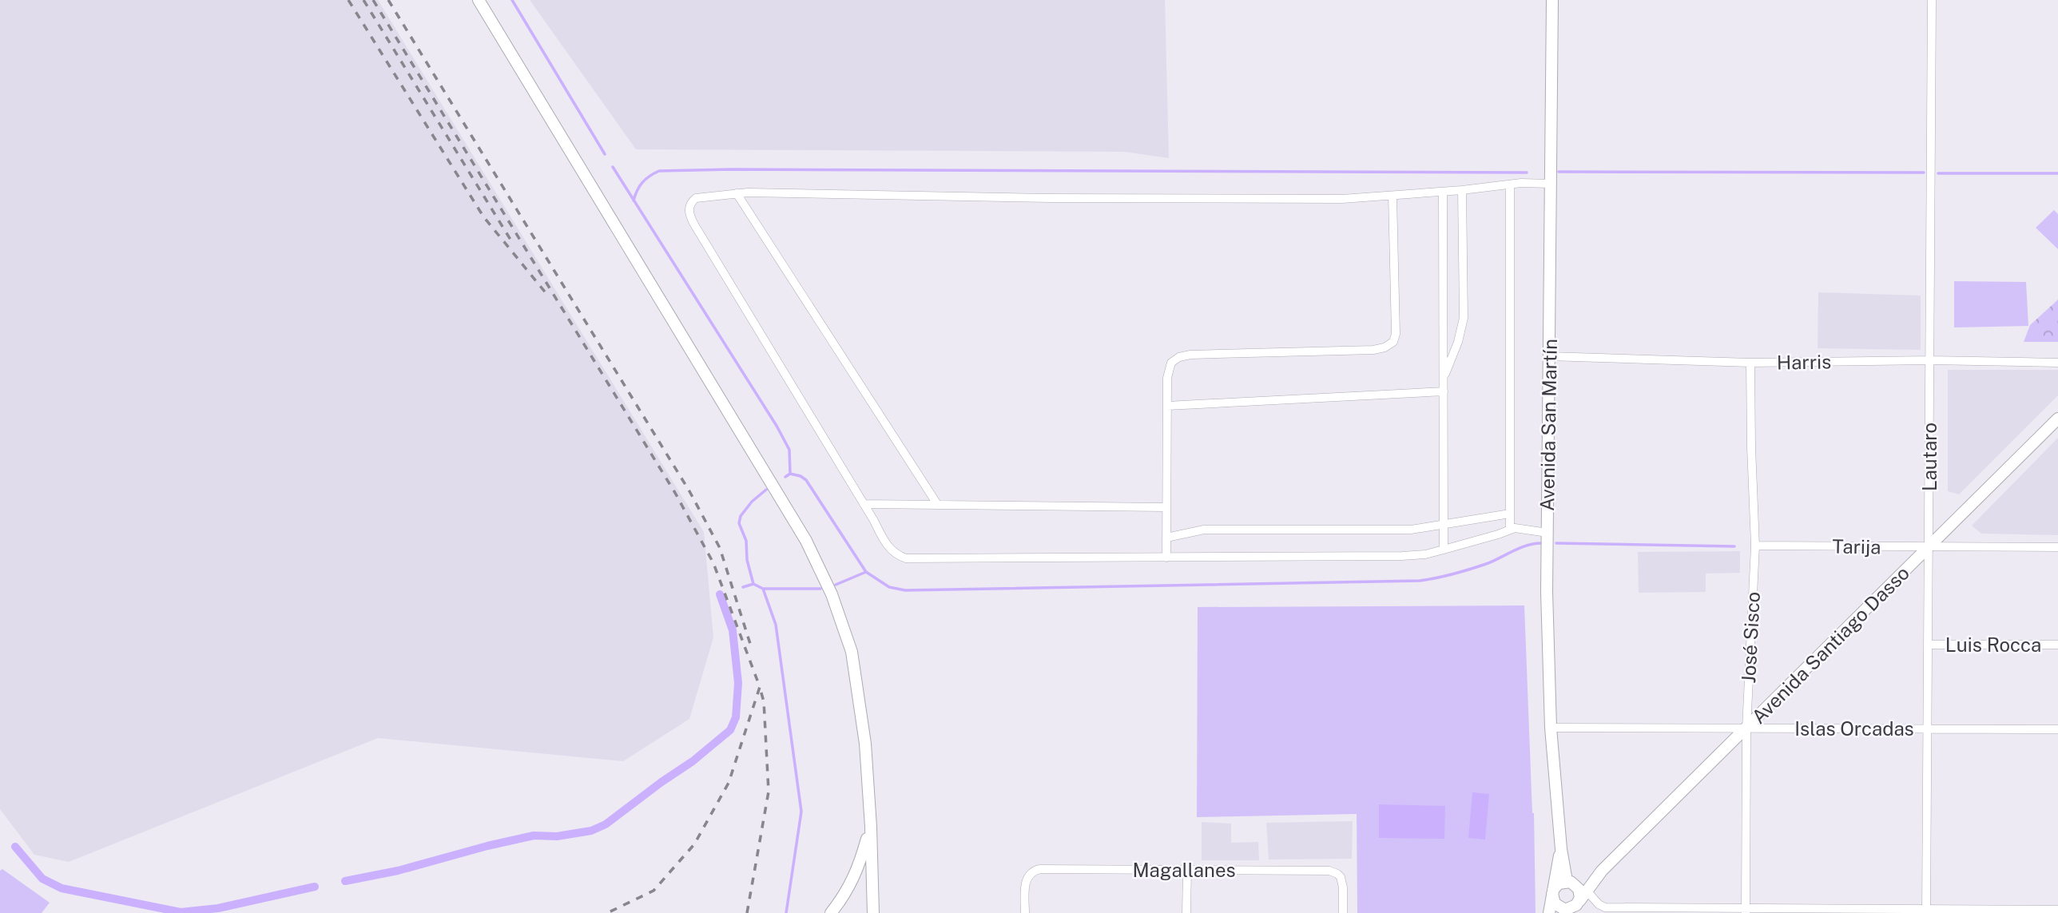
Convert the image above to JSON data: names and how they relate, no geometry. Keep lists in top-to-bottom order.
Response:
{
  "streets": {
    "main road": ["Avenida San Martín", "Avenida Santiago Dasso"],
    "street": [
      "Harris",
      "Lautaro",
      "Tarija",
      "José Sisco",
      "Luis Rocca",
      "Islas Orcadas",
      "Magallanes"
    ]
  },
  "crossings": [
    ["Harris", "Avenida San Martín"],
    ["Harris", "Lautaro"],
    ["Harris", "José Sisco"],
    ["Avenida San Martín", "Avenida Santiago Dasso"],
    ["Avenida San Martín", "Islas Orcadas"],
    ["Lautaro", "Tarija"],
    ["Lautaro", "Avenida Santiago Dasso"],
    ["Lautaro", "Luis Rocca"],
    ["Lautaro", "Islas Orcadas"],
    ["Tarija", "José Sisco"],
    ["Tarija", "Avenida Santiago Dasso"],
    ["José Sisco", "Avenida Santiago Dasso"],
    ["José Sisco", "Islas Orcadas"],
    ["Avenida Santiago Dasso", "Islas Orcadas"]
  ]
}
